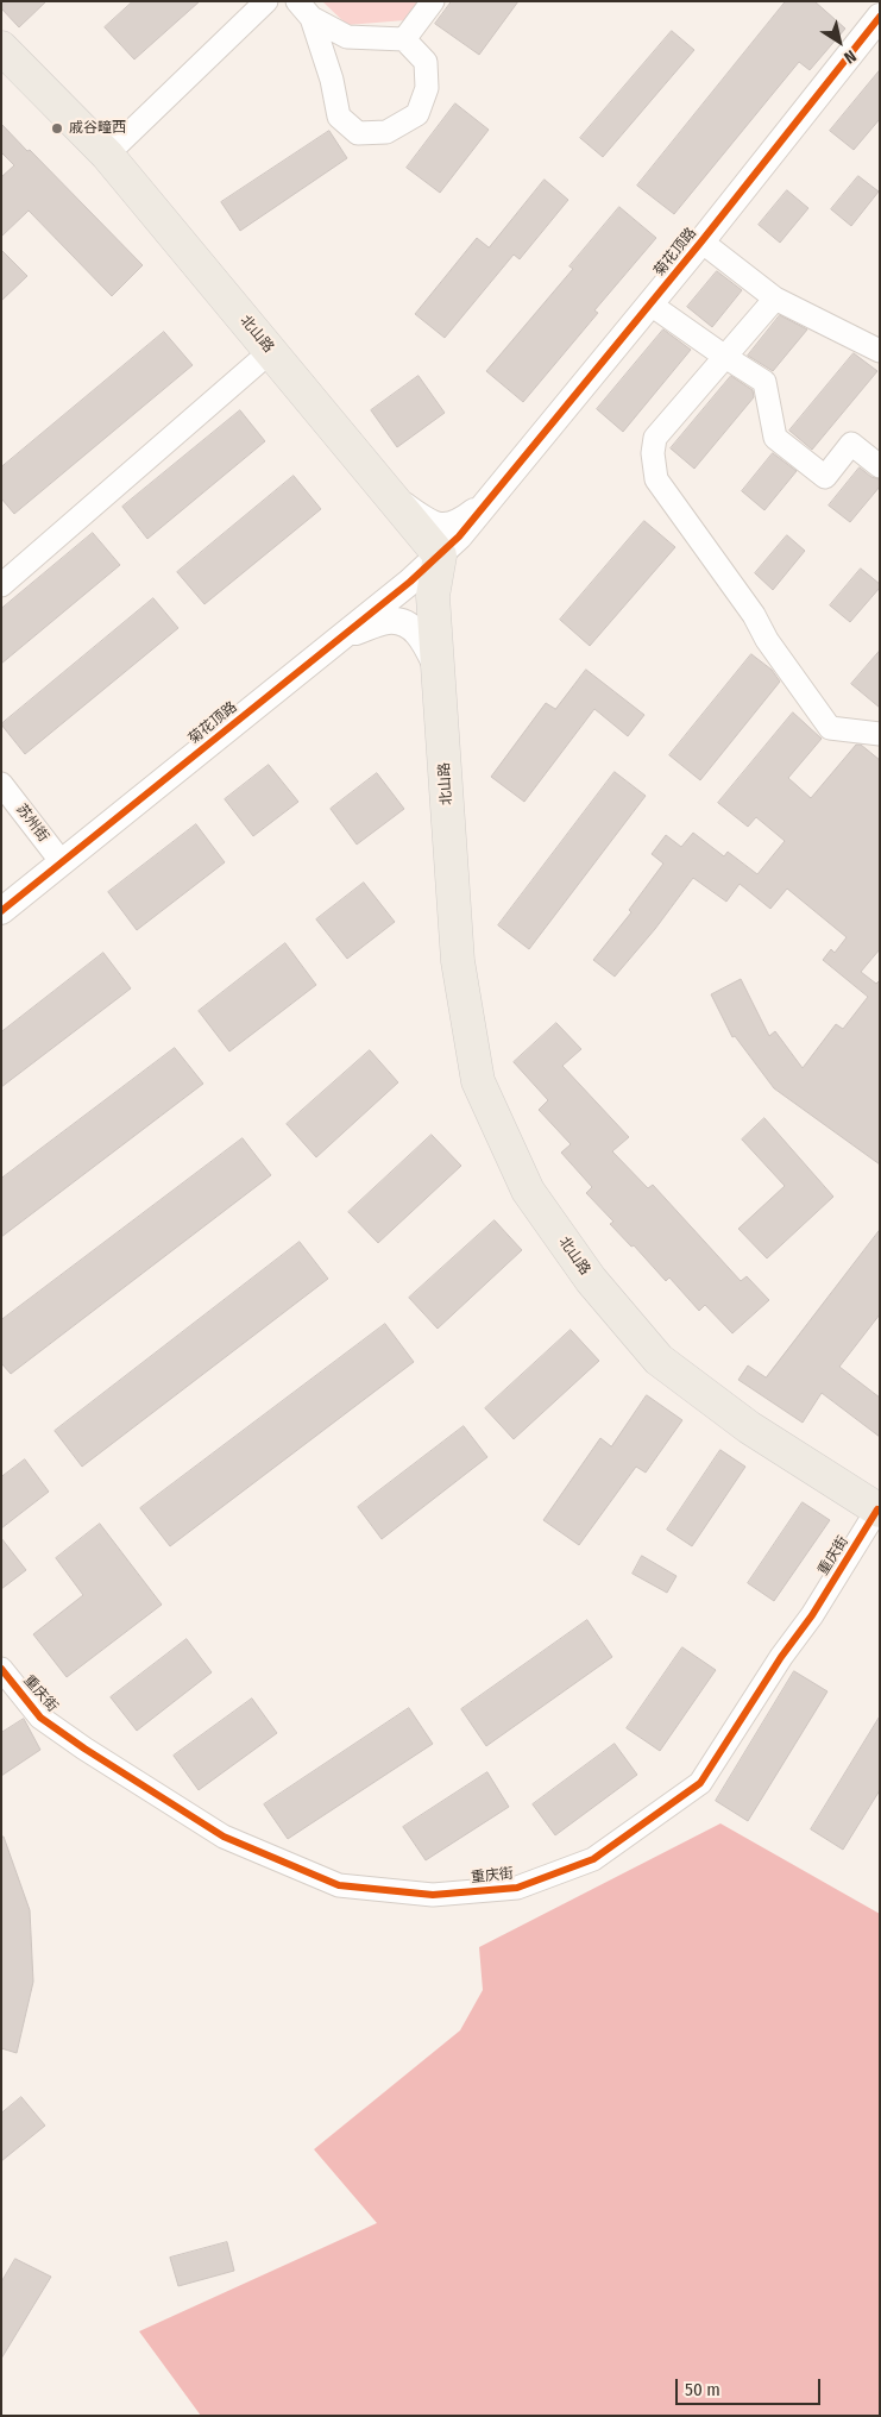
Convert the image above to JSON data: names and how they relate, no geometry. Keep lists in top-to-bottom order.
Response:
{
  "streets": {
    "main road": ["北山路"],
    "street": ["菊花顶路", "苏州街", "重庆街"]
  },
  "crossings": [
    ["菊花顶路", "北山路"],
    ["菊花顶路", "苏州街"],
    ["北山路", "重庆街"]
  ],
  "places": ["戚谷疃西"],
  "scale_bar": "50 m",
  "north": "bottom right"
}
